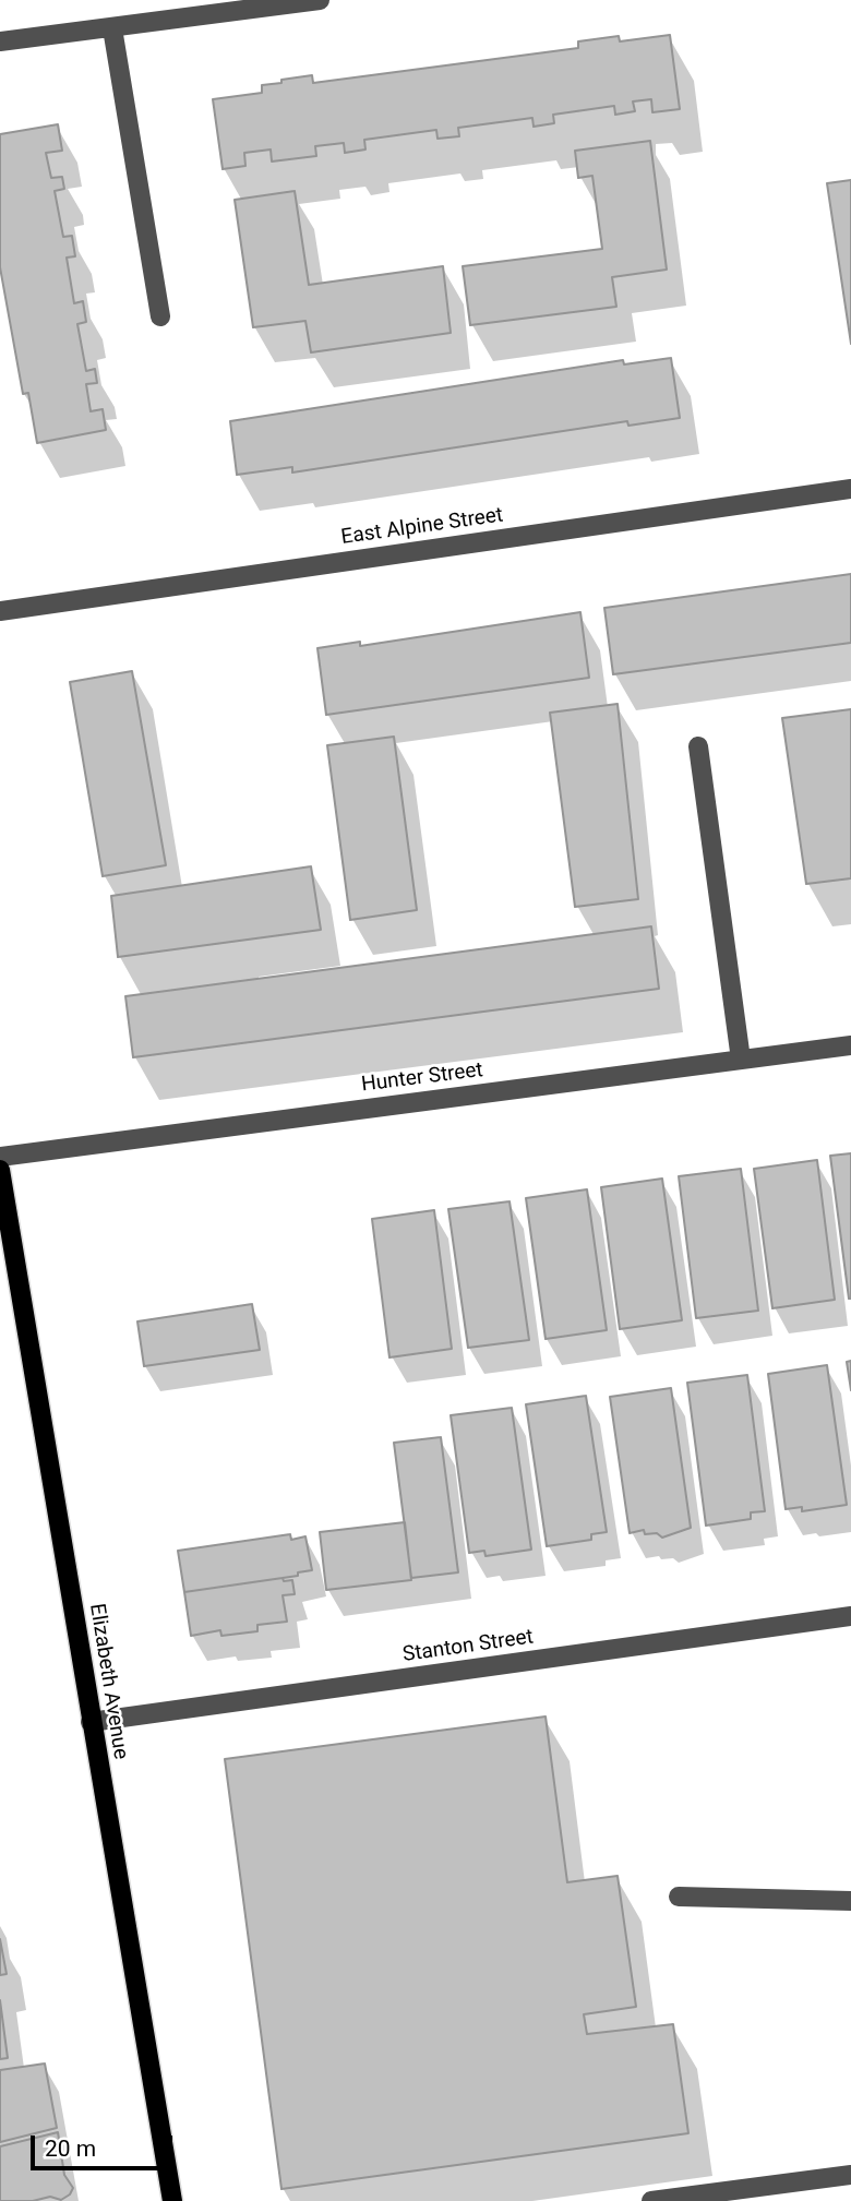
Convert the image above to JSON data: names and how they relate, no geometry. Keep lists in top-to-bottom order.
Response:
{
  "streets": {
    "main road": ["Elizabeth Avenue"],
    "street": ["East Alpine Street", "Hunter Street", "Stanton Street"]
  },
  "crossings": [
    ["Stanton Street", "Elizabeth Avenue"]
  ],
  "scale_bar": "20 m"
}
